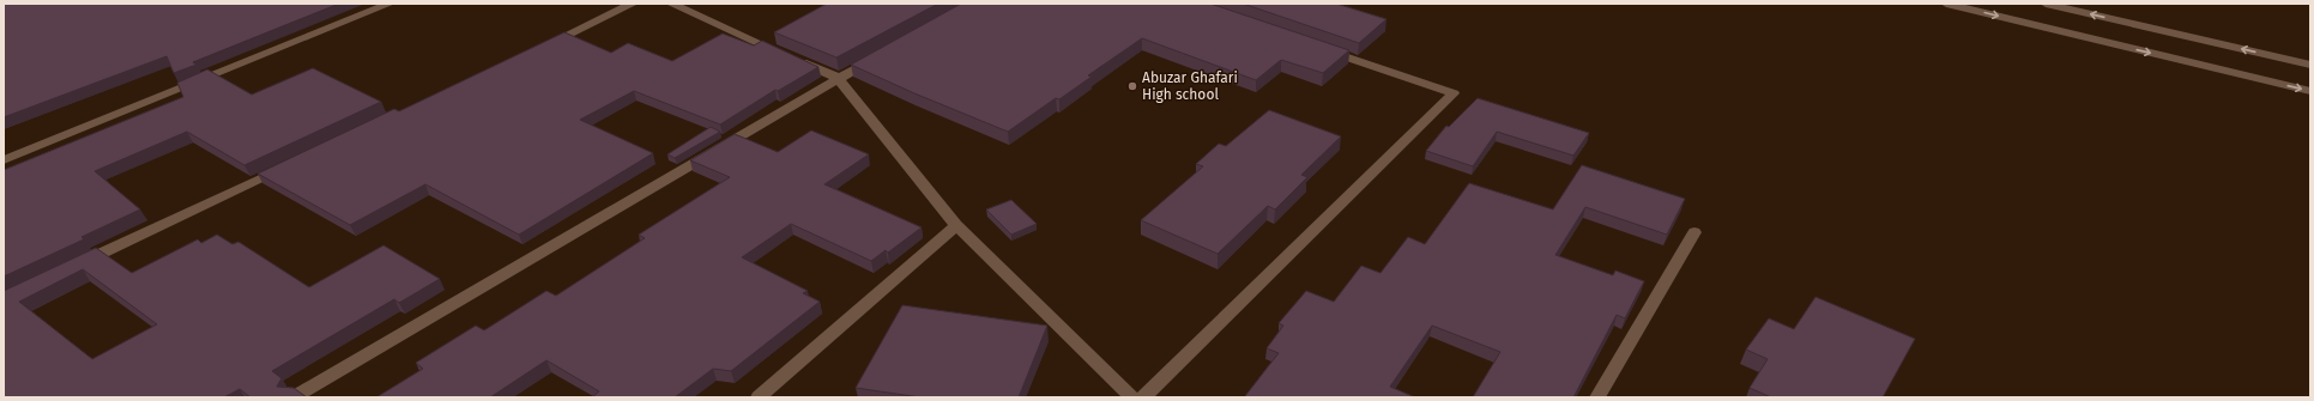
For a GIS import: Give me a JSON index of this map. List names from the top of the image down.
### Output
{
  "places": ["Abuzar Ghafari High school"]
}
